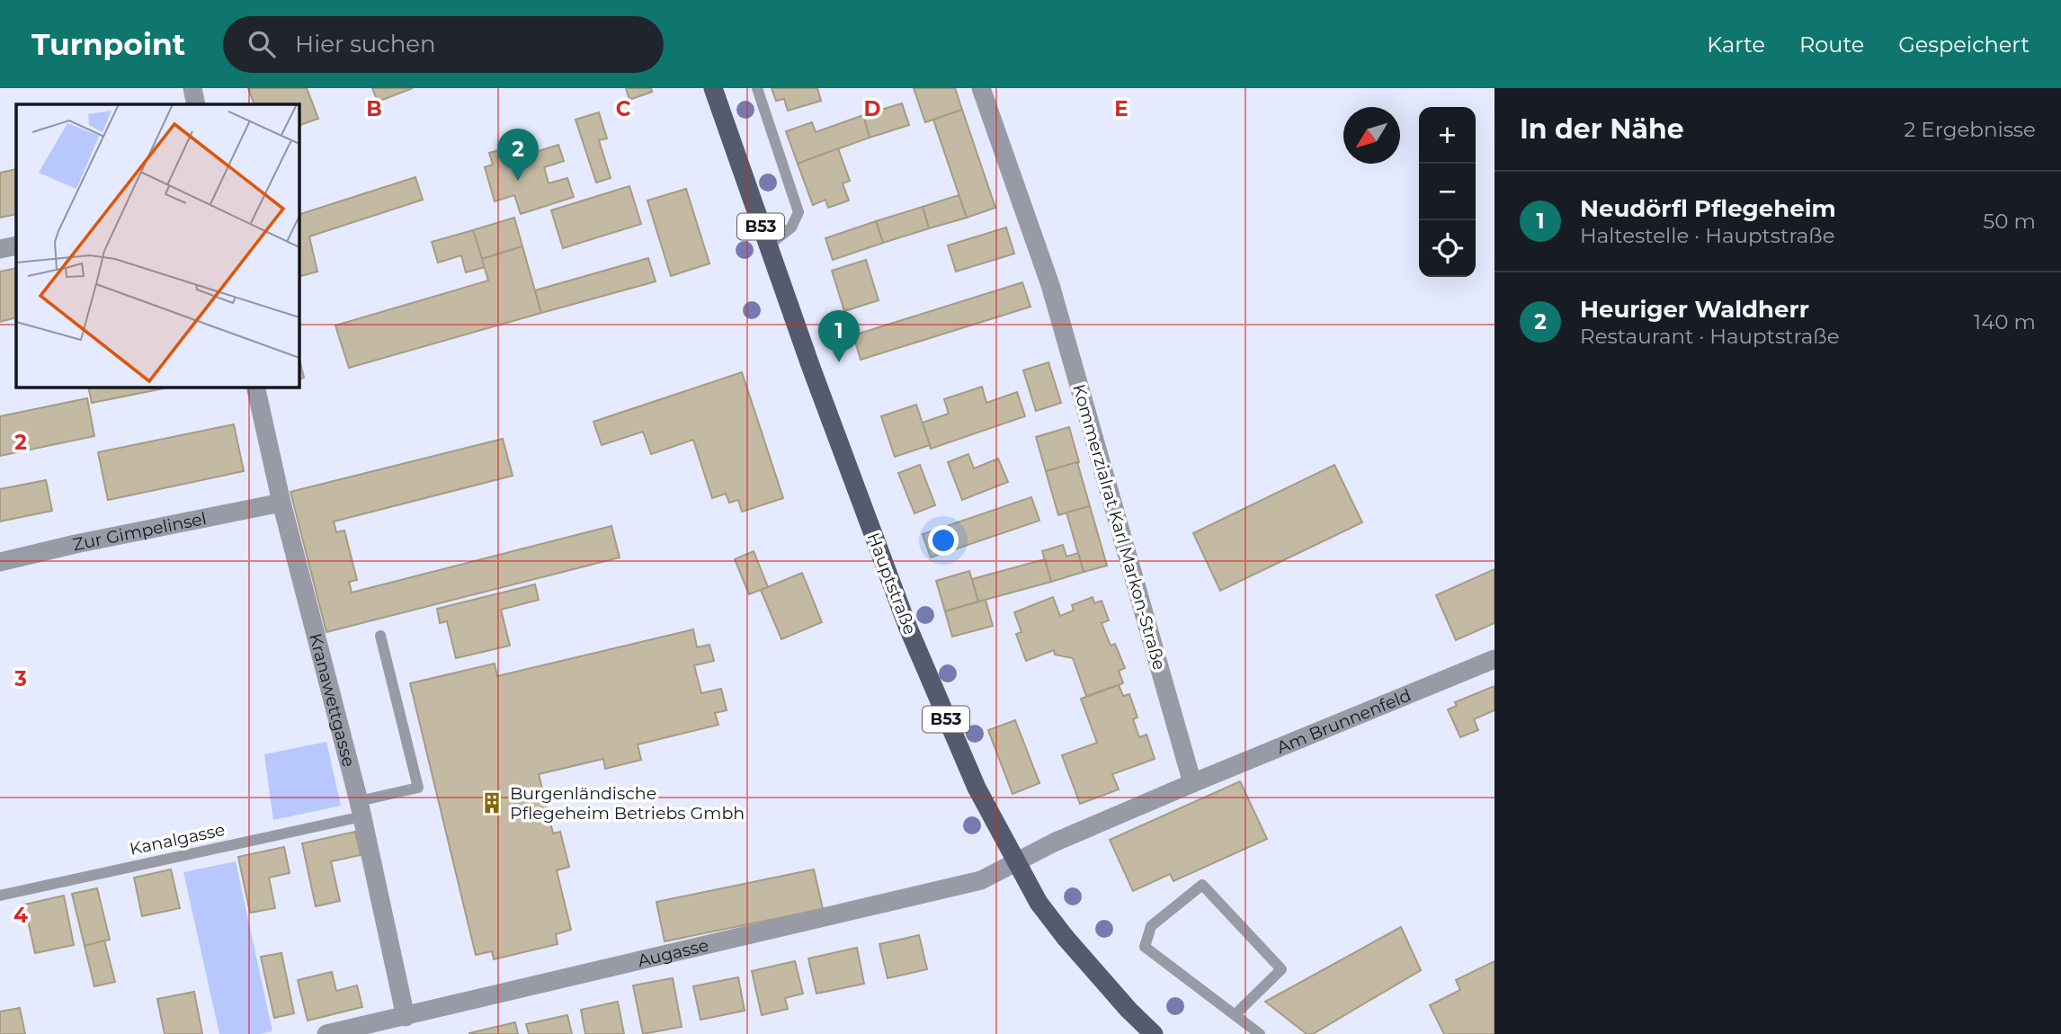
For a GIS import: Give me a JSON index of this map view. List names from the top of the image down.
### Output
{
  "streets": {
    "main road": ["B53", "Hauptstraße"],
    "street": [
      "Kommerzialrat Karl Markon-Straße",
      "Zur Gimpelinsel",
      "Kranawettgasse",
      "Am Brunnenfeld",
      "Augasse"
    ],
    "lane": ["Kanalgasse"]
  },
  "crossings": [
    ["Kommerzialrat Karl Markon-Straße", "Am Brunnenfeld"],
    ["Zur Gimpelinsel", "Kranawettgasse"],
    ["Hauptstraße", "Augasse"],
    ["Kranawettgasse", "Kanalgasse"],
    ["Kranawettgasse", "Augasse"]
  ],
  "places": {
    "building": ["Burgenländische Pflegeheim Betriebs Gmbh"]
  },
  "north": "bottom left",
  "page": {
    "header": "Turnpoint",
    "search": "Hier suchen",
    "nav": ["Karte", "Route", "Gespeichert"],
    "heading": ["In der Nähe", "2 Ergebnisse"],
    "map_buttons": ["+", "−"],
    "pins": ["2", "1"],
    "list": [
      {
        "mark": "1",
        "name": "Neudörfl Pflegeheim",
        "note": "Haltestelle · Hauptstraße",
        "value": "50 m"
      },
      {
        "mark": "2",
        "name": "Heuriger Waldherr",
        "note": "Restaurant · Hauptstraße",
        "value": "140 m"
      }
    ]
  },
  "grid": {
    "columns": [
      "B",
      "C",
      "D",
      "E"
    ],
    "rows": ["2", "3", "4"]
  }
}
